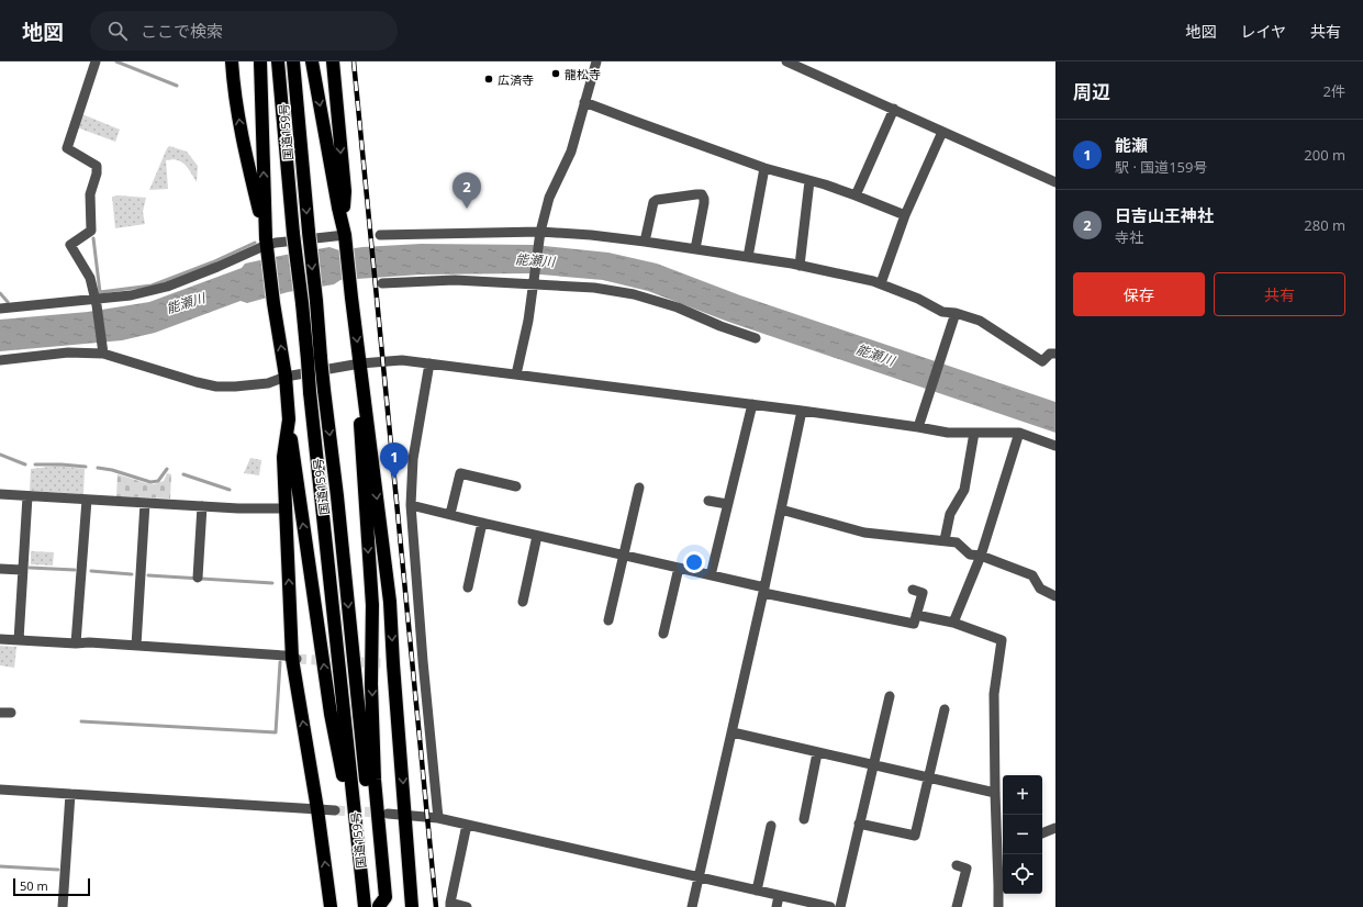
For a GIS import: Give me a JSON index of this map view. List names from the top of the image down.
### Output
{
  "streets": {
    "highway": ["国道159号"]
  },
  "water": ["能瀬川"],
  "places": ["龍松寺", "広済寺"],
  "scale_bar": "50 m",
  "page": {
    "header": "地図",
    "search": "ここで検索",
    "nav": ["地図", "レイヤ", "共有"],
    "heading": ["周辺", "2件"],
    "list": [
      {
        "mark": "1",
        "name": "能瀬",
        "note": "駅 · 国道159号",
        "value": "200 m"
      },
      {
        "mark": "2",
        "name": "日吉山王神社",
        "note": "寺社",
        "value": "280 m"
      }
    ],
    "pins": ["2", "1"],
    "buttons": ["保存", "共有"],
    "map_buttons": ["+", "−"],
    "scale": "50 m"
  }
}
